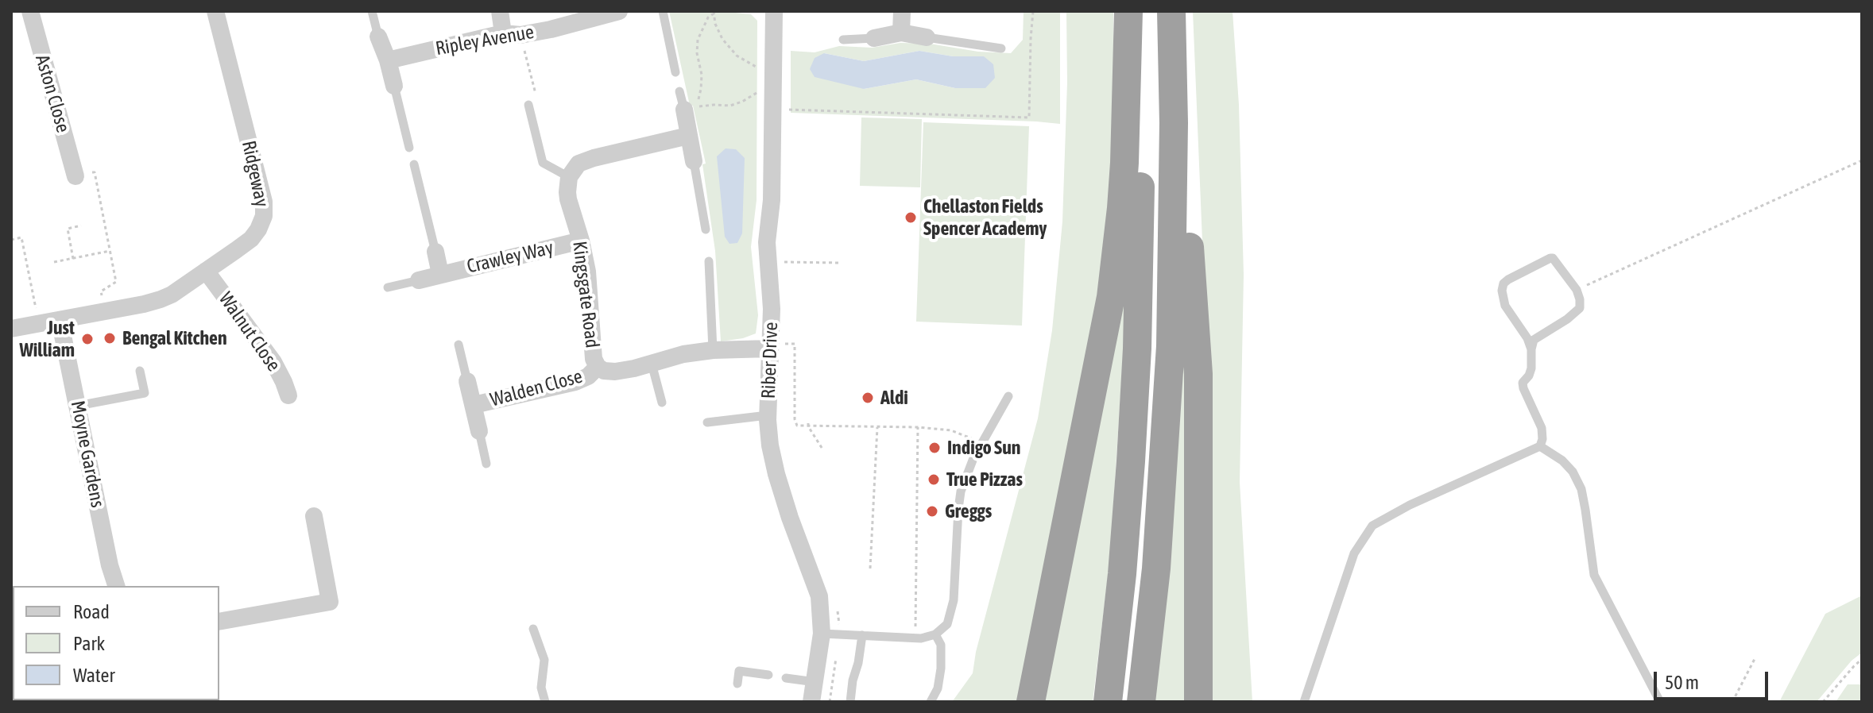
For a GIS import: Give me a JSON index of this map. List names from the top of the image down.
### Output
{
  "streets": {
    "street": [
      "Ripley Avenue",
      "Aston Close",
      "Ridgeway",
      "Crawley Way",
      "Kingsgate Road",
      "Walnut Close",
      "Riber Drive",
      "Walden Close",
      "Moyne Gardens"
    ]
  },
  "crossings": [
    ["Ridgeway", "Walnut Close"],
    ["Ridgeway", "Moyne Gardens"],
    ["Crawley Way", "Kingsgate Road"],
    ["Kingsgate Road", "Riber Drive"],
    ["Kingsgate Road", "Walden Close"]
  ],
  "places": [
    "Chellaston Fields Spencer Academy",
    "Bengal Kitchen",
    "Just William",
    "Aldi",
    "Indigo Sun",
    "True Pizzas",
    "Greggs"
  ],
  "legend": ["Road", "Park", "Water"],
  "scale_bar": "50 m"
}
